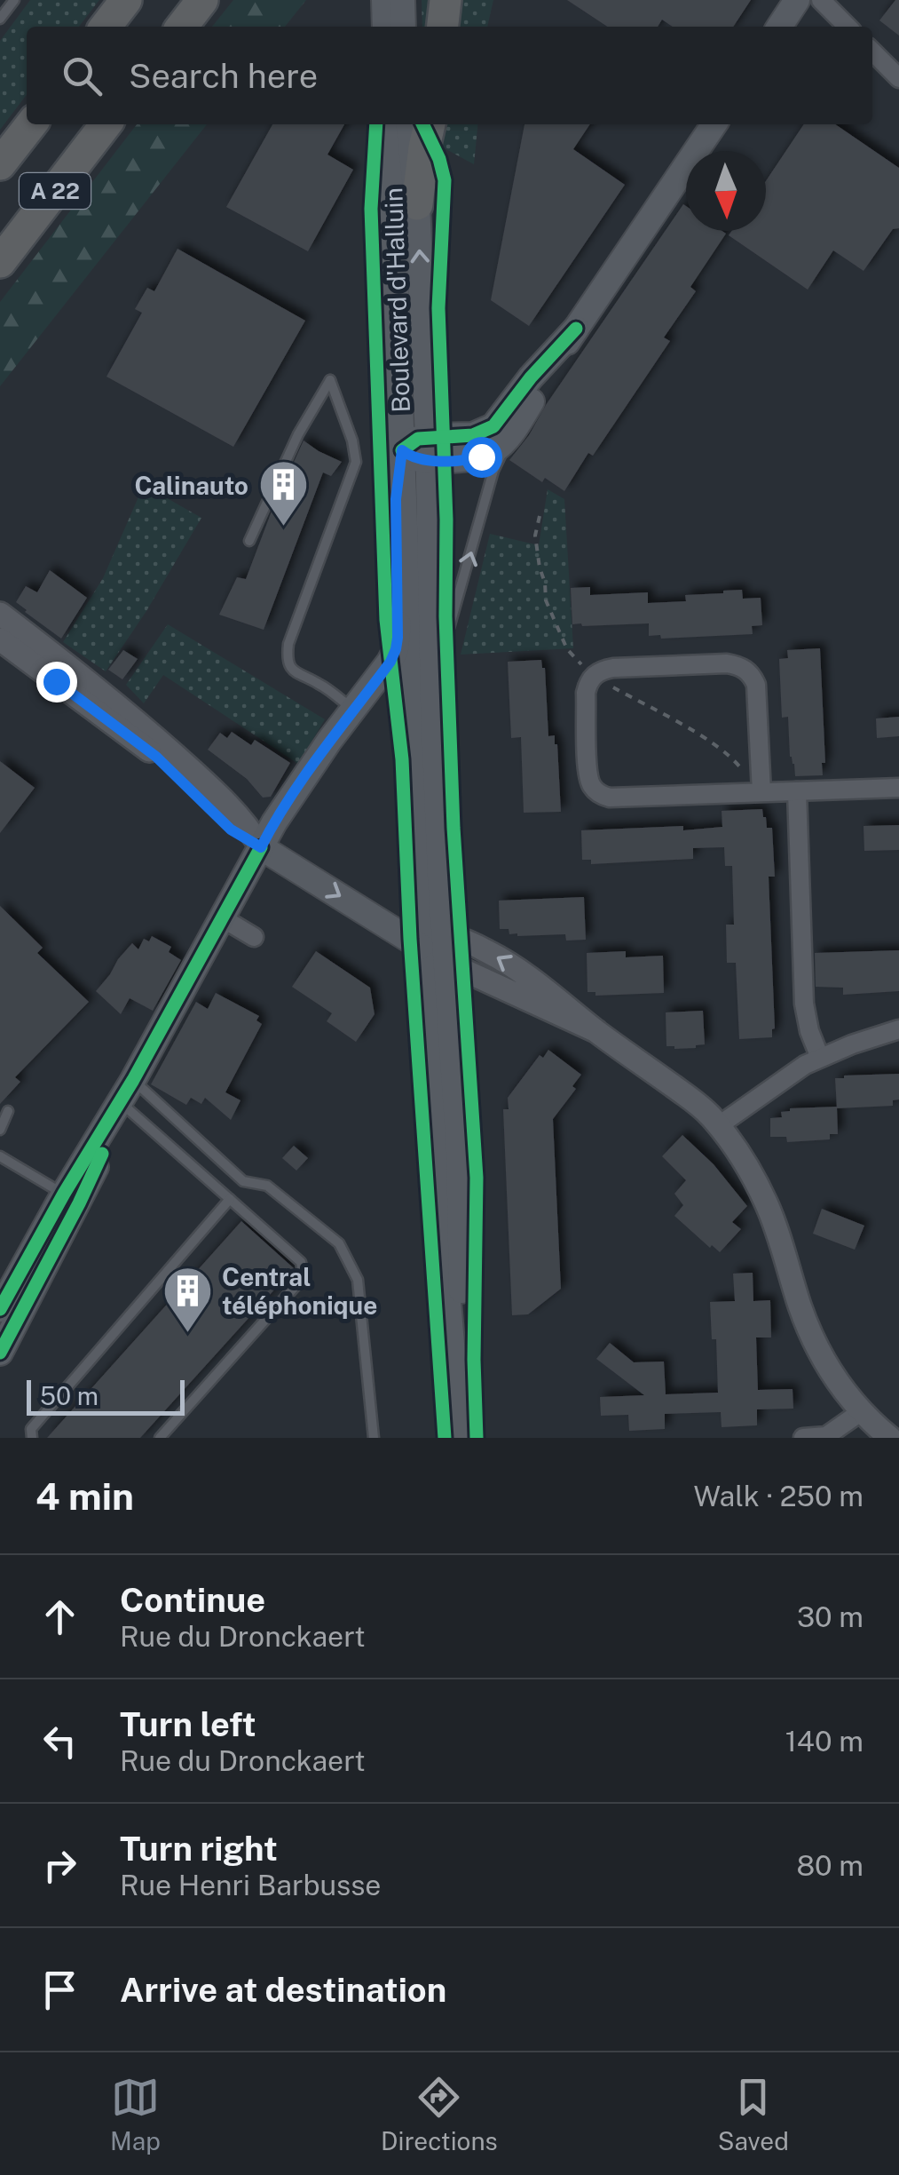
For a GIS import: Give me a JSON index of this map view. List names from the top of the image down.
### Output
{
  "streets": {
    "highway": ["A 22"],
    "main road": ["Boulevard d'Halluin"]
  },
  "places": {
    "building": ["Calinauto", "Central téléphonique"]
  },
  "scale_bar": "50 m",
  "north": "bottom",
  "page": {
    "search": "Search here",
    "scale": "50 m",
    "heading": ["4 min", "Walk · 250 m"],
    "list": [
      ["Continue", "Rue du Dronckaert", "30 m"],
      ["Turn left", "Rue du Dronckaert", "140 m"],
      ["Turn right", "Rue Henri Barbusse", "80 m"],
      "Arrive at destination"
    ],
    "nav": ["Map", "Directions", "Saved"]
  }
}
